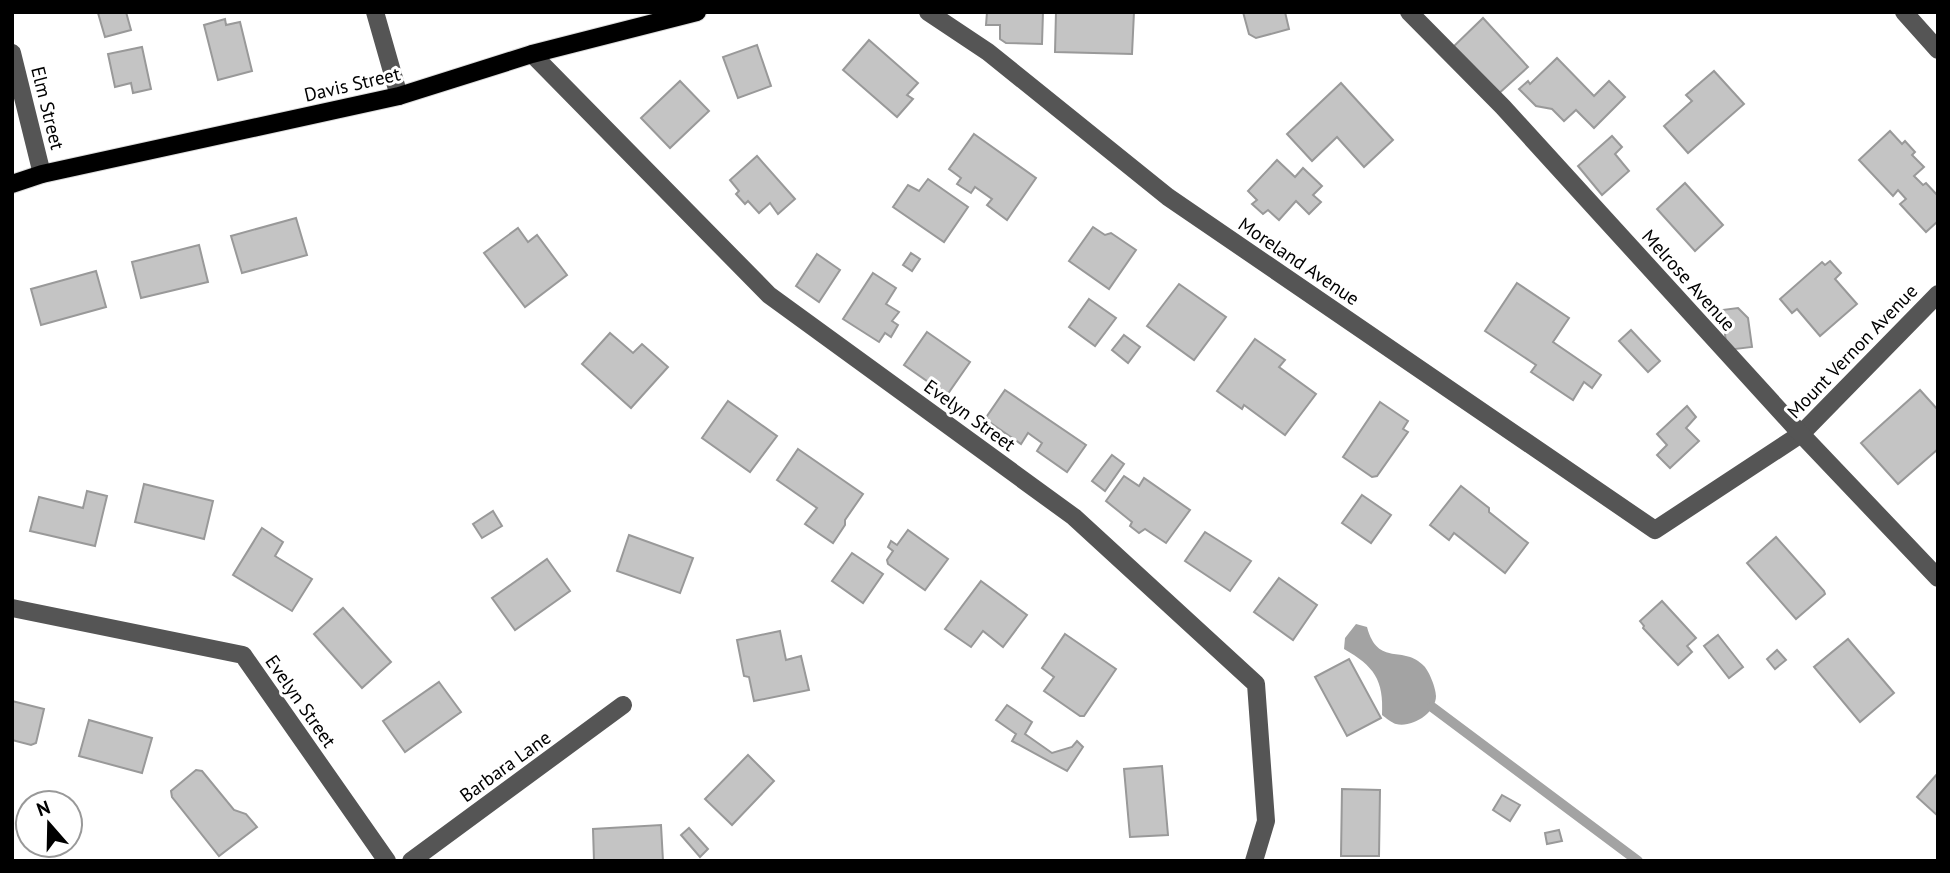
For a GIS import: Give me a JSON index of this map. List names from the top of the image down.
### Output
{
  "streets": {
    "main road": ["Davis Street"],
    "street": [
      "Elm Street",
      "Moreland Avenue",
      "Melrose Avenue",
      "Mount Vernon Avenue",
      "Evelyn Street",
      "Barbara Lane"
    ]
  },
  "crossings": [
    ["Davis Street", "Elm Street"],
    ["Davis Street", "Evelyn Street"],
    ["Moreland Avenue", "Mount Vernon Avenue"],
    ["Melrose Avenue", "Mount Vernon Avenue"]
  ],
  "north": "top"
}
